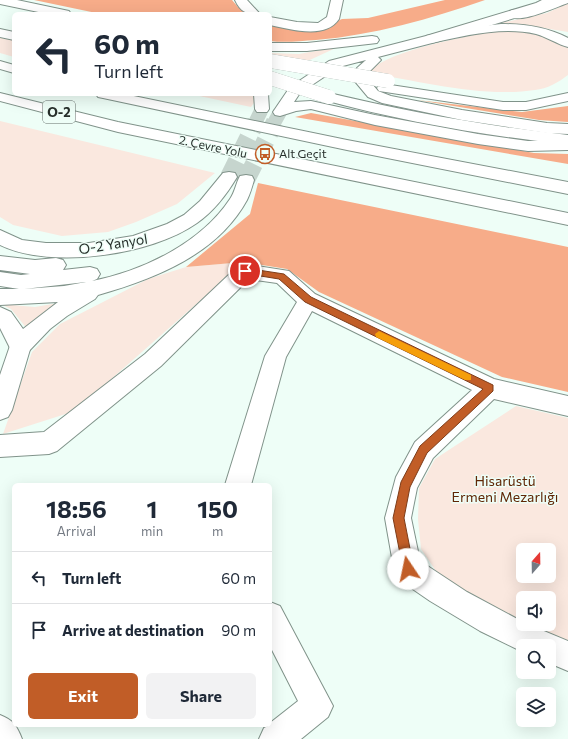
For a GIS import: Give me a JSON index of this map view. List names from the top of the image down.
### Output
{
  "streets": {
    "main road": ["O-2", "2. Çevre Yolu", "O-2 Yanyol"]
  },
  "parks": ["Hisarüstü Ermeni Mezarlığı"],
  "places": {
    "bus stop": ["Alt Geçit"]
  },
  "north": "top",
  "page": {
    "turn": ["60 m", "Turn left"],
    "eta": [
      "18:56",
      "Arrival",
      "1",
      "min",
      "150",
      "m"
    ],
    "list": [
      {
        "name": "Turn left",
        "value": "60 m"
      },
      {
        "name": "Arrive at destination",
        "value": "90 m"
      }
    ],
    "buttons": ["Exit", "Share"]
  }
}
